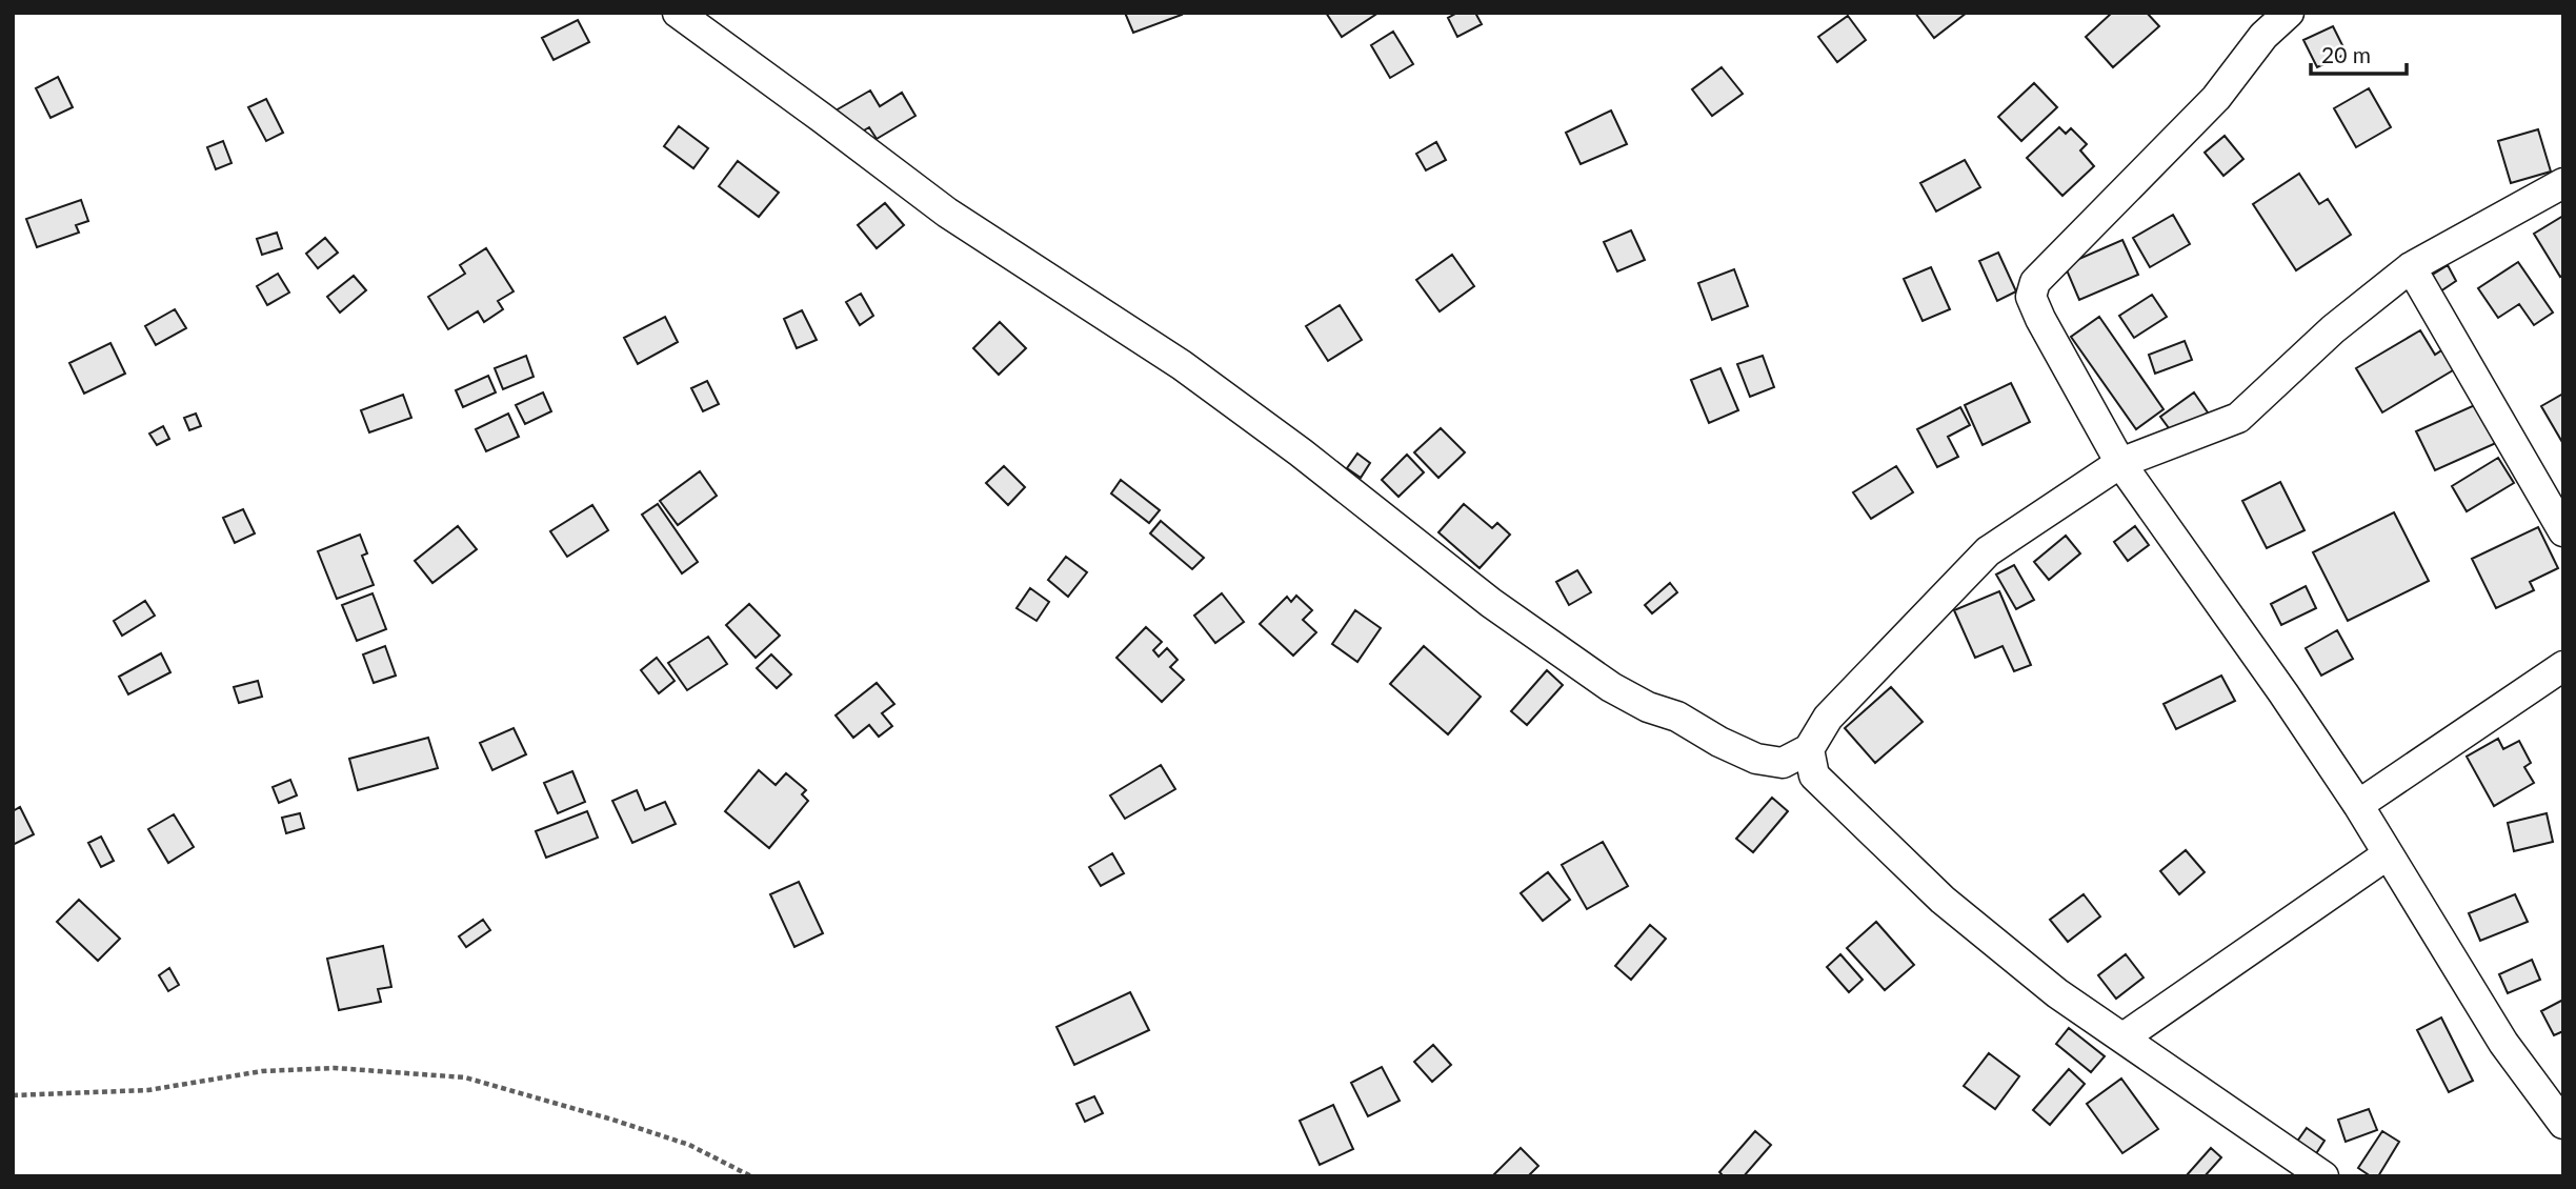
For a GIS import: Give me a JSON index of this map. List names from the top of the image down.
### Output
{
  "scale_bar": "20 m"
}
